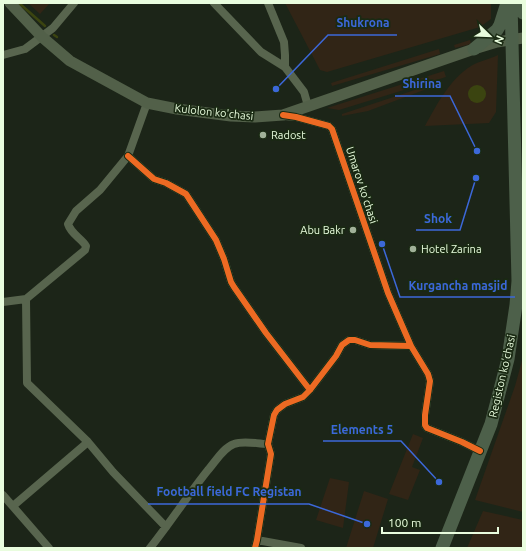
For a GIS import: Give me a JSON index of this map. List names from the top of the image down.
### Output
{
  "streets": {
    "main road": ["Kulolon ko'chasi", "Registon ko'chasi"],
    "street": ["Umarov ko'chasi"]
  },
  "crossings": [
    ["Kulolon ko'chasi", "Umarov ko'chasi"],
    ["Kulolon ko'chasi", "Registon ko'chasi"],
    ["Umarov ko'chasi", "Registon ko'chasi"]
  ],
  "places": [
    "Shukrona",
    "Radost",
    "Shirina",
    "Shok",
    "Abu Bakr",
    "Kurgancha masjid",
    "Hotel Zarina",
    "Elements 5",
    "Football field FC Registan"
  ],
  "scale_bar": "100 m",
  "north": "bottom right"
}
